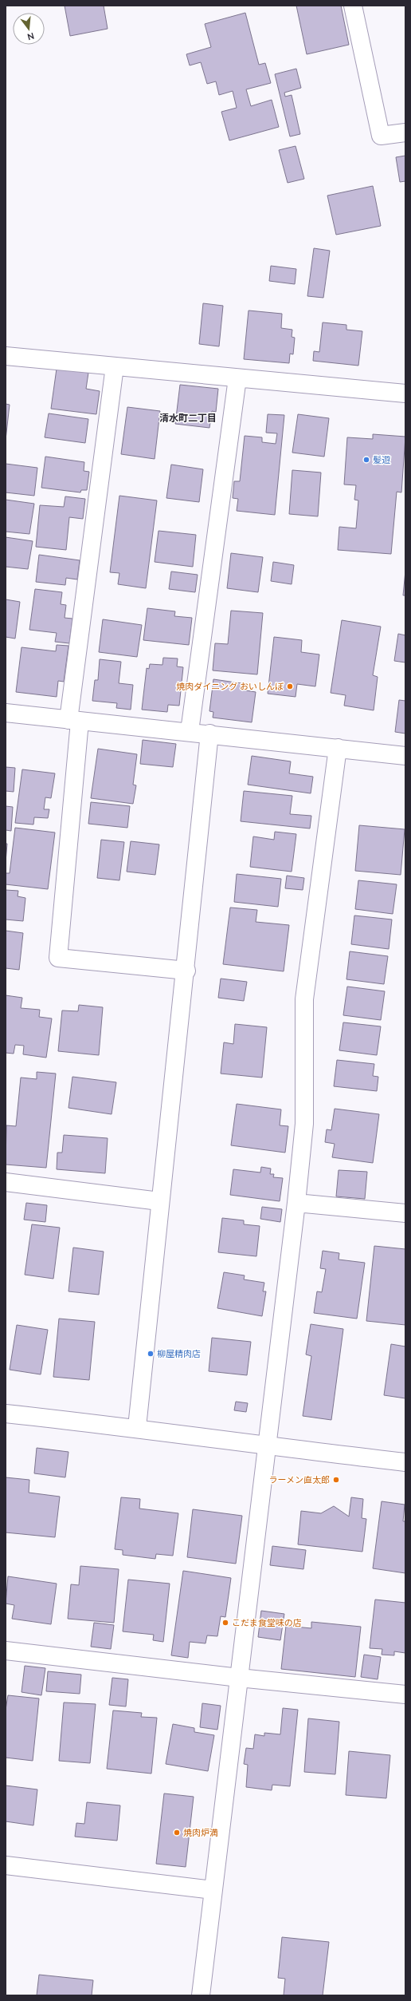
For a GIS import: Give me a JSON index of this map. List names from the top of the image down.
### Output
{
  "districts": ["清水町二丁目"],
  "places": [
    "髪遊",
    "焼肉ダイニング おいしんぼ",
    "柳屋精肉店",
    "ラーメン直太郎",
    "こだま食堂味の店",
    "焼肉炉満"
  ],
  "north": "bottom"
}
